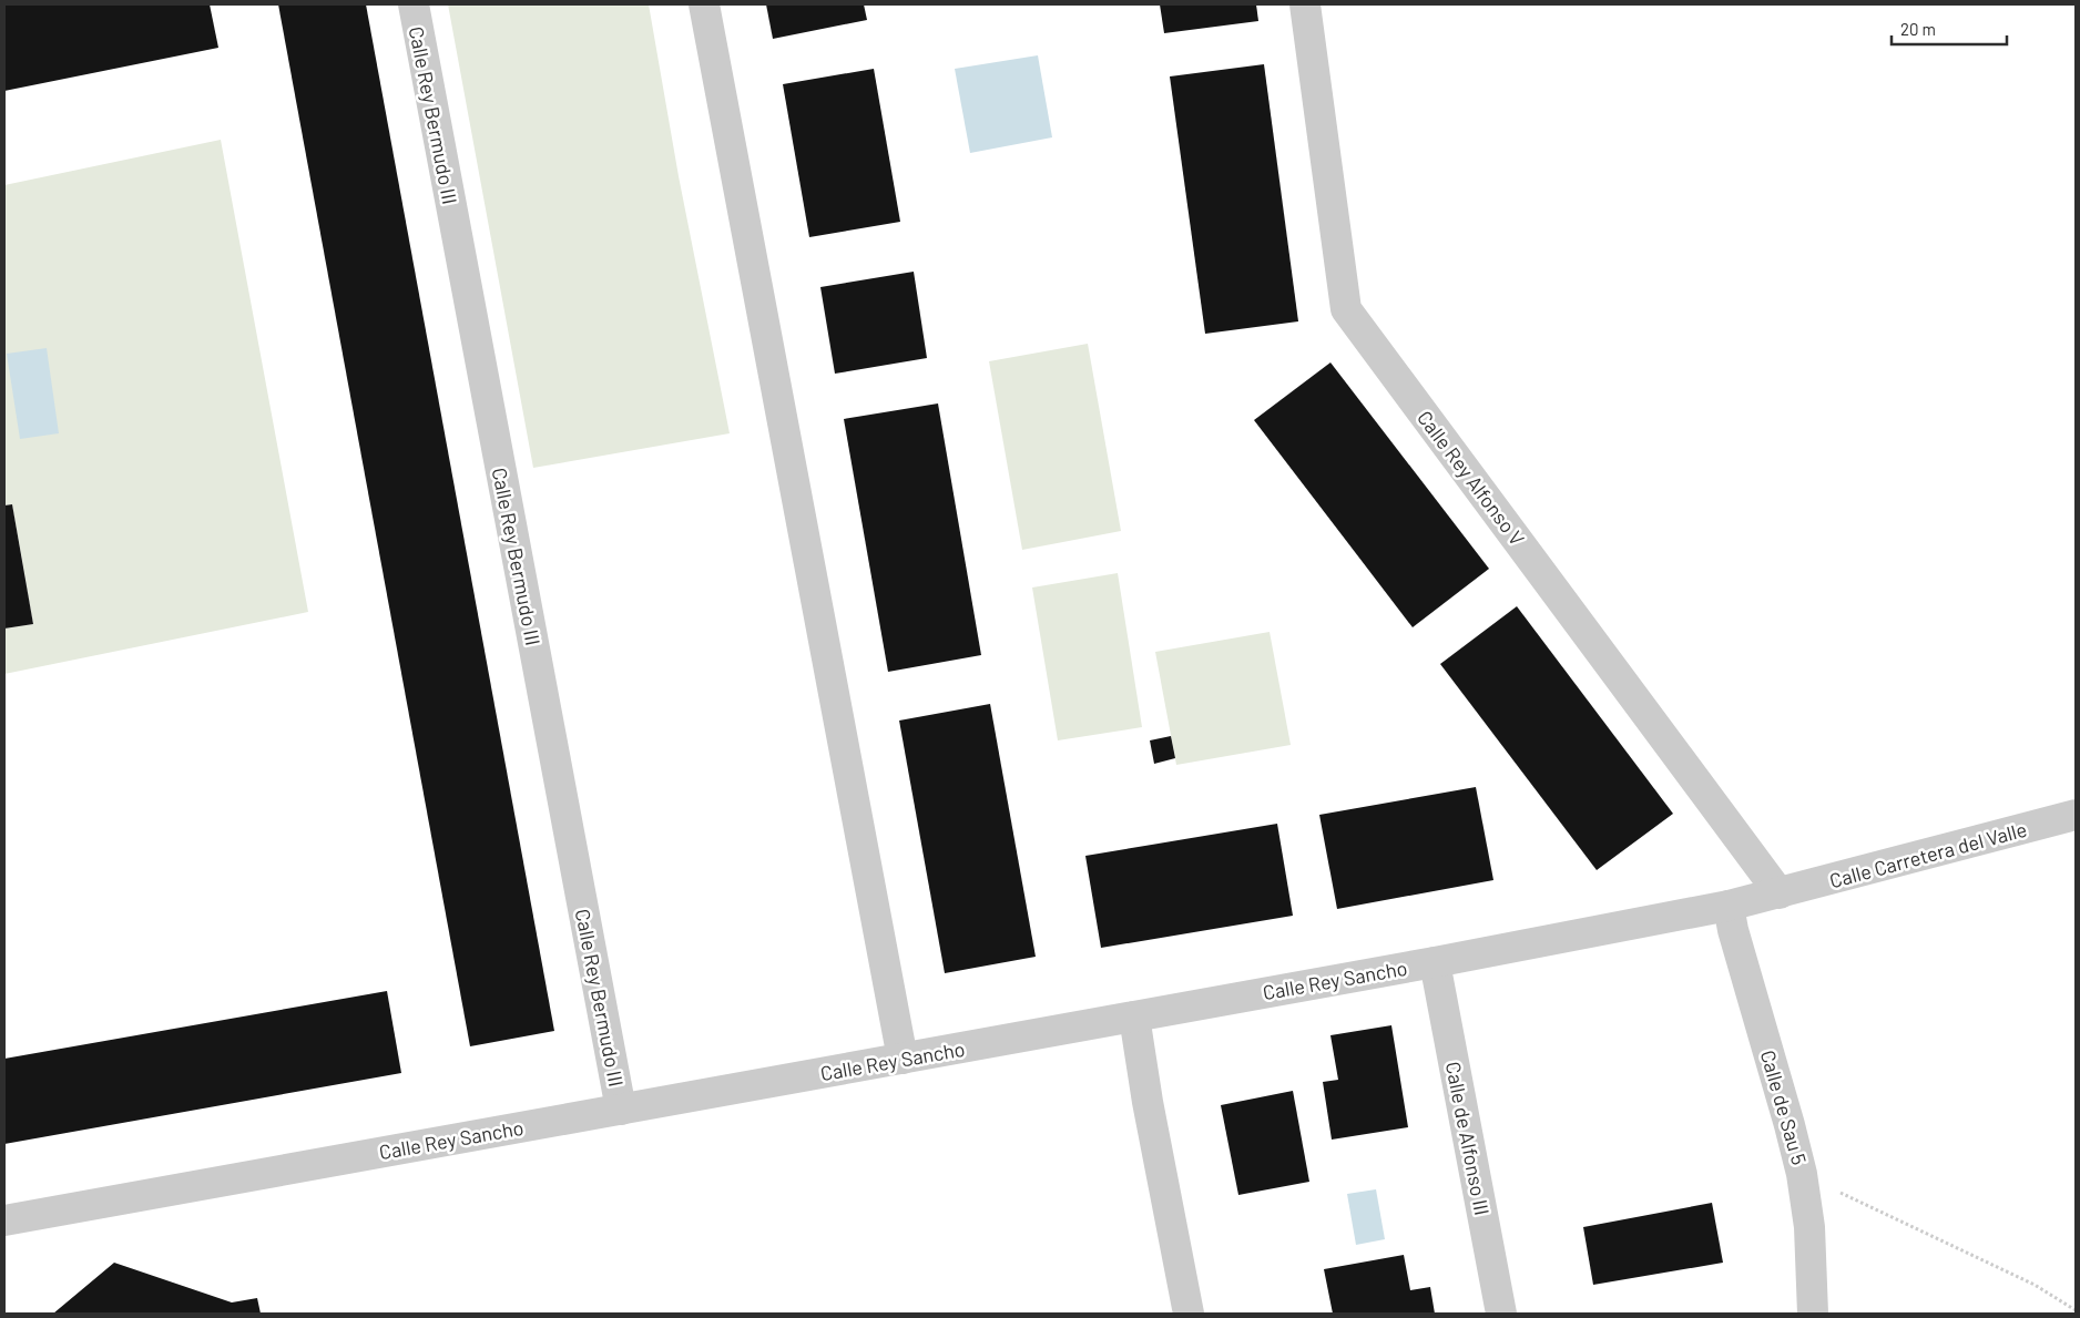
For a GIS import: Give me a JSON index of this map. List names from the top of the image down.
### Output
{
  "streets": {
    "street": [
      "Calle Rey Bermudo III",
      "Calle Rey Alfonso V",
      "Calle Carretera del Valle",
      "Calle Rey Sancho",
      "Calle de Sau 5",
      "Calle de Alfonso III"
    ]
  },
  "crossings": [
    ["Calle Rey Bermudo III", "Calle Rey Sancho"],
    ["Calle Rey Alfonso V", "Calle Carretera del Valle"],
    ["Calle Rey Alfonso V", "Calle Rey Sancho"],
    ["Calle Carretera del Valle", "Calle Rey Sancho"],
    ["Calle Rey Sancho", "Calle de Sau 5"],
    ["Calle Rey Sancho", "Calle de Alfonso III"]
  ],
  "scale_bar": "20 m"
}
